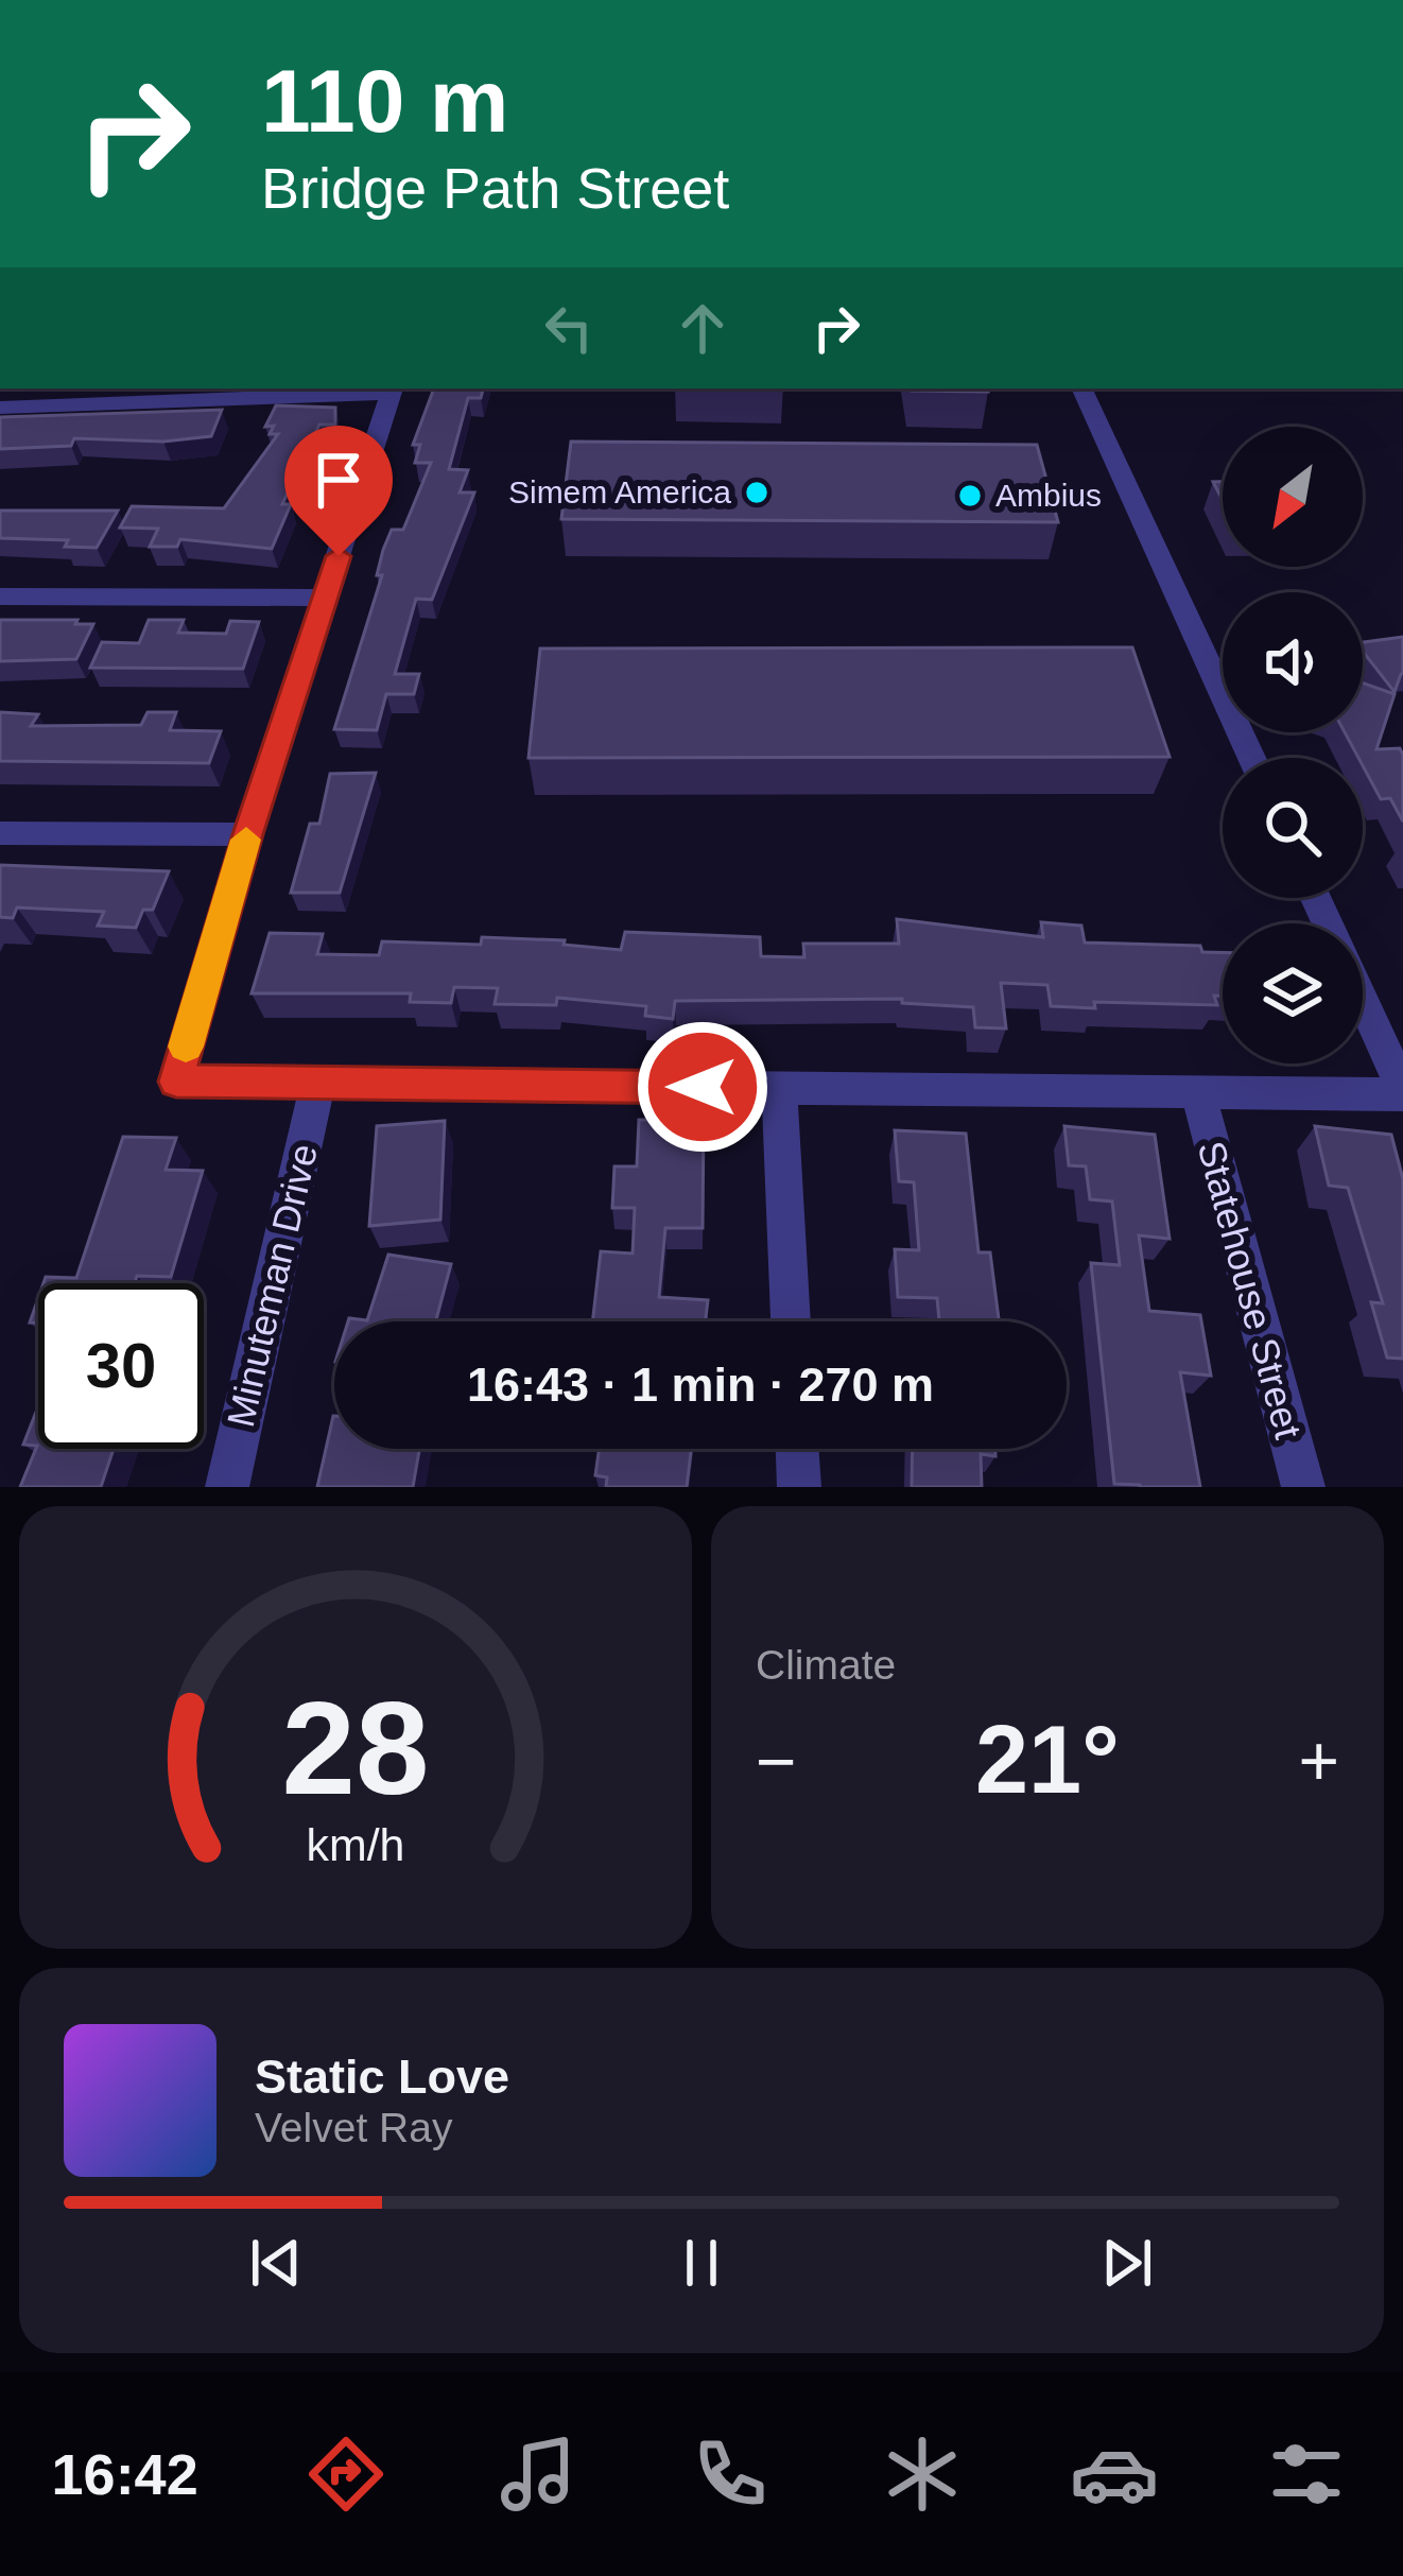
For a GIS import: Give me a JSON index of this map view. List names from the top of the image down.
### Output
{
  "streets": {
    "street": ["Minuteman Drive", "Statehouse Street"]
  },
  "places": ["Simem America", "Ambius"],
  "north": "bottom left",
  "page": {
    "turn": ["110 m", "Bridge Path Street"],
    "limit": "30",
    "trip": "16:43 · 1 min · 270 m",
    "tile": "Climate",
    "heat": ["−", "21°", "+"],
    "song": ["Static Love", "Velvet Ray"],
    "tabs": "16:42",
    "gauge": ["28", "km/h"]
  }
}
